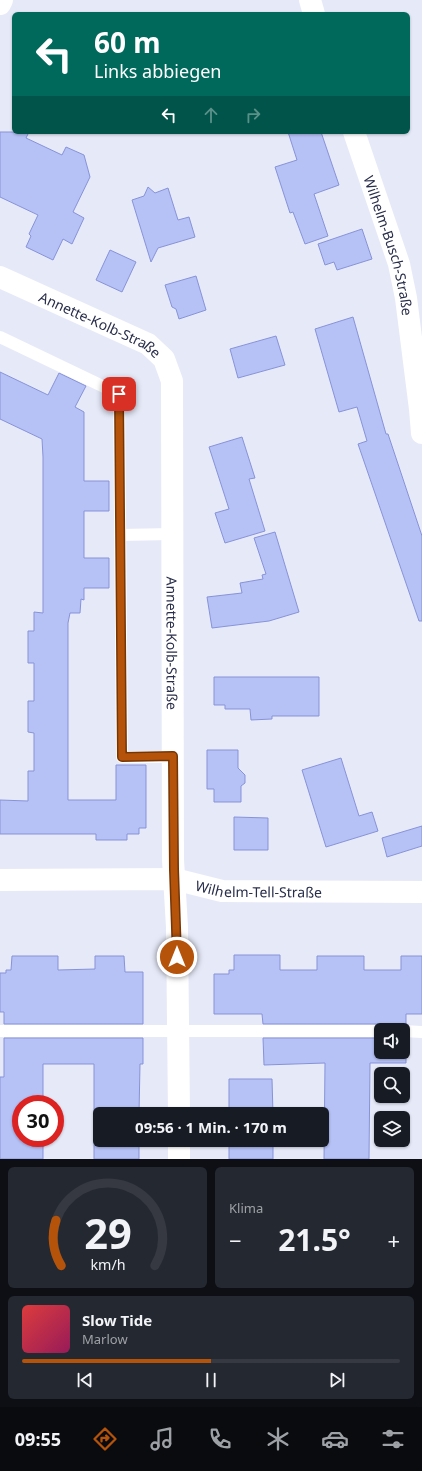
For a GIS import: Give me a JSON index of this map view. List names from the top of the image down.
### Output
{
  "streets": {
    "street": ["Wilhelm-Busch-Straße", "Annette-Kolb-Straße", "Wilhelm-Tell-Straße"]
  },
  "crossings": [
    ["Annette-Kolb-Straße", "Wilhelm-Tell-Straße"]
  ],
  "page": {
    "turn": ["60 m", "Links abbiegen"],
    "limit": "30",
    "trip": "09:56 · 1 Min. · 170 m",
    "tile": "Klima",
    "heat": ["−", "21.5°", "+"],
    "song": ["Slow Tide", "Marlow"],
    "tabs": "09:55",
    "gauge": ["29", "km/h"]
  }
}
